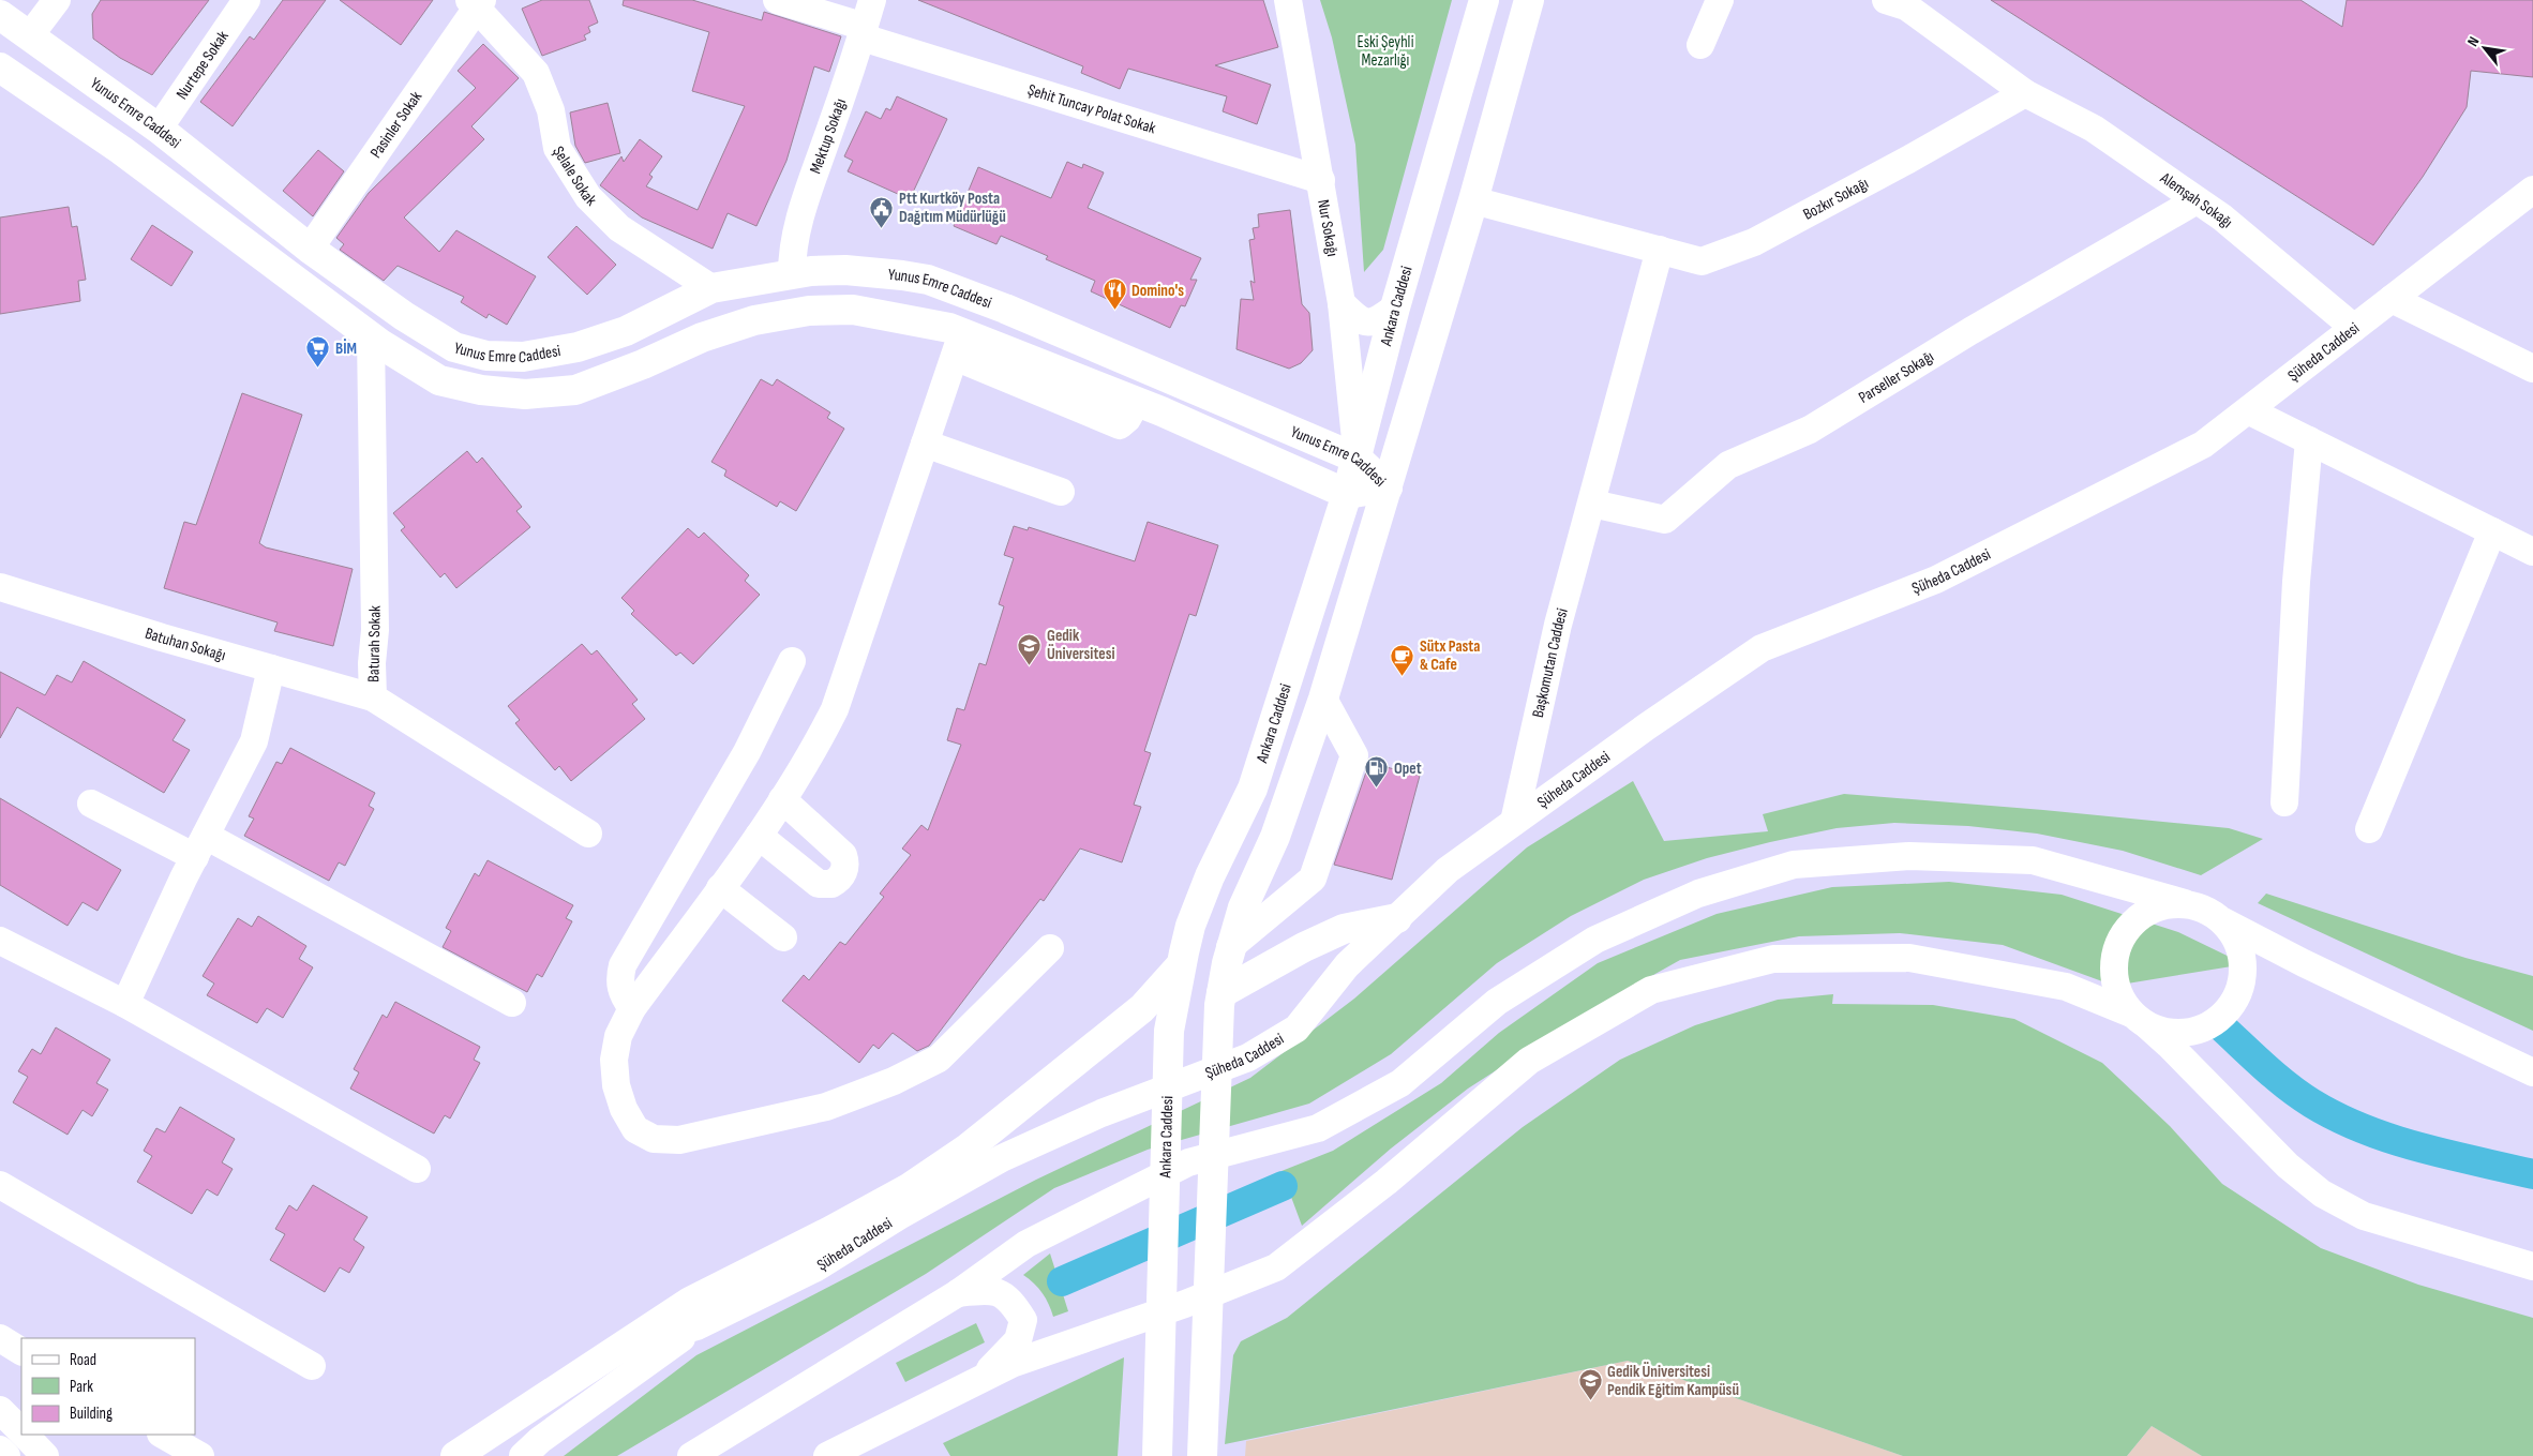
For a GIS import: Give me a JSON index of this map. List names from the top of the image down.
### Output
{
  "streets": {
    "main road": ["Yunus Emre Caddesi", "Ankara Caddesi"],
    "street": [
      "Nurtepe Sokak",
      "Şehit Tuncay Polat Sokak",
      "Pasinler Sokak",
      "Mektup Sokağı",
      "Şelale Sokak",
      "Bozkır Sokağı",
      "Alemşah Sokağı",
      "Nur Sokağı",
      "Şüheda Caddesi",
      "Parseller Sokağı",
      "Batuhan Sokağı",
      "Baturah Sokak",
      "Başkomutan Caddesi"
    ]
  },
  "crossings": [
    ["Nurtepe Sokak", "Yunus Emre Caddesi"],
    ["Şehit Tuncay Polat Sokak", "Mektup Sokağı"],
    ["Şehit Tuncay Polat Sokak", "Nur Sokağı"],
    ["Yunus Emre Caddesi", "Pasinler Sokak"],
    ["Yunus Emre Caddesi", "Mektup Sokağı"],
    ["Yunus Emre Caddesi", "Şelale Sokak"],
    ["Yunus Emre Caddesi", "Nur Sokağı"],
    ["Yunus Emre Caddesi", "Ankara Caddesi"],
    ["Yunus Emre Caddesi", "Baturah Sokak"],
    ["Pasinler Sokak", "Şelale Sokak"],
    ["Bozkır Sokağı", "Alemşah Sokağı"],
    ["Bozkır Sokağı", "Başkomutan Caddesi"],
    ["Alemşah Sokağı", "Şüheda Caddesi"],
    ["Alemşah Sokağı", "Parseller Sokağı"],
    ["Nur Sokağı", "Ankara Caddesi"],
    ["Şüheda Caddesi", "Başkomutan Caddesi"],
    ["Parseller Sokağı", "Başkomutan Caddesi"],
    ["Batuhan Sokağı", "Baturah Sokak"]
  ],
  "parks": ["Eski Şeyhli Mezarlığı"],
  "places": {
    "public building": ["Ptt Kurtköy Posta Dağıtım Müdürlüğü"],
    "restaurant": ["Domino's"],
    "supermarket": ["BİM"],
    "school or university": ["Gedik Üniversitesi", "Gedik Üniversitesi Pendik Eğitim Kampüsü"],
    "cafe": ["Sütx Pasta & Cafe"],
    "fuel station": ["Opet"]
  },
  "legend": ["Road", "Park", "Building"],
  "north": "top left"
}
